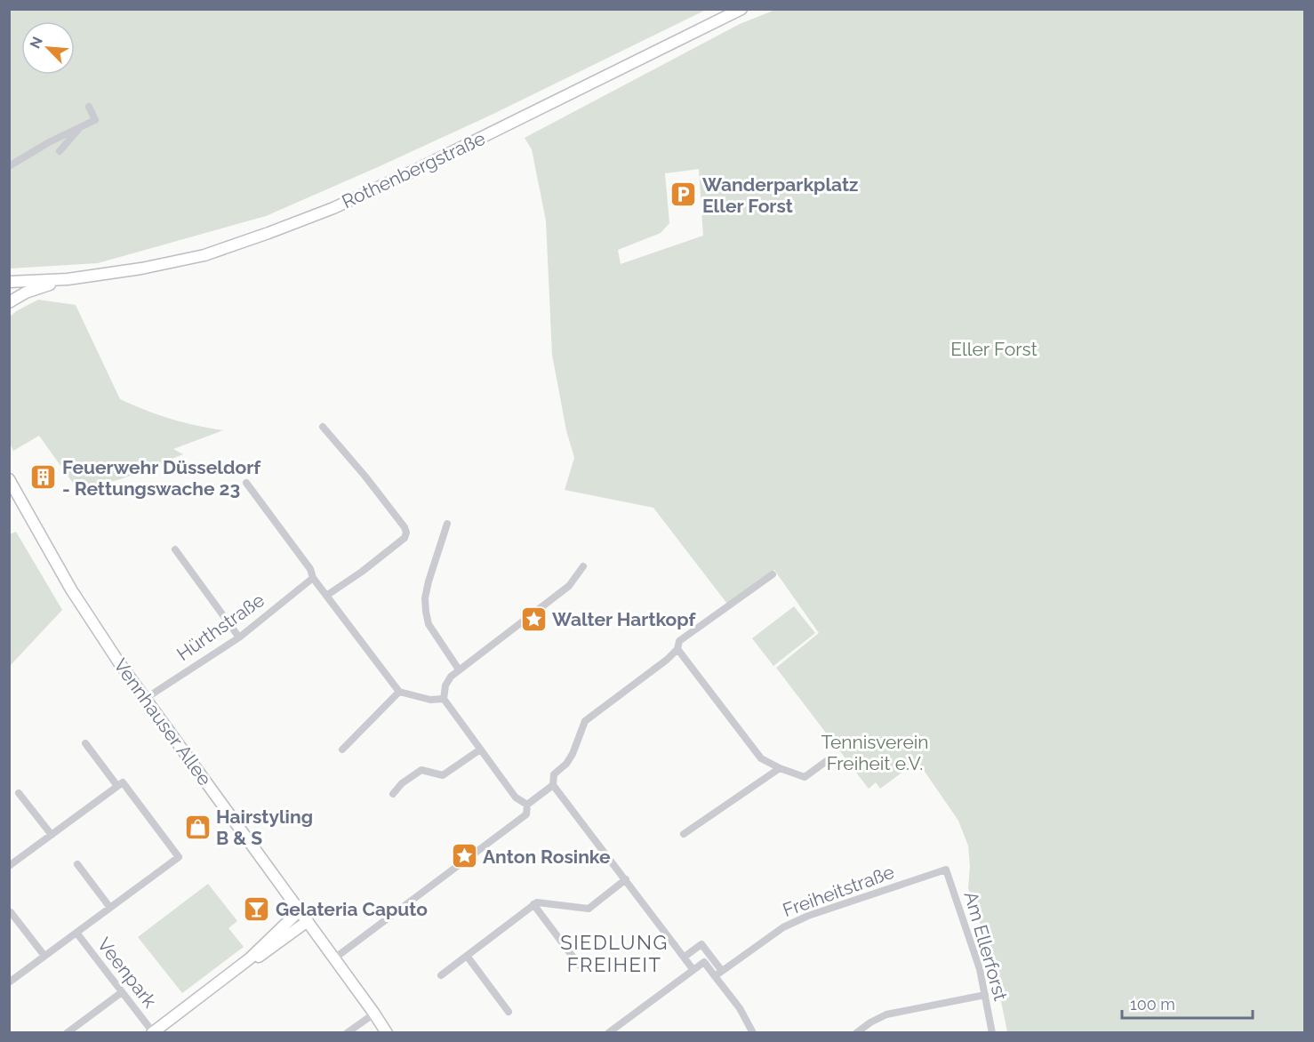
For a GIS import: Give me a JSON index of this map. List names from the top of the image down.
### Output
{
  "streets": {
    "main road": ["Rothenbergstraße", "Vennhauser Allee"],
    "street": [
      "Hürthstraße",
      "Freiheitstraße",
      "Am Ellerforst",
      "Veenpark"
    ]
  },
  "crossings": [
    ["Hürthstraße", "Vennhauser Allee"],
    ["Freiheitstraße", "Am Ellerforst"]
  ],
  "districts": ["SIEDLUNG FREIHEIT"],
  "parks": ["Eller Forst", "Tennisverein Freiheit e.V."],
  "places": {
    "parking": ["Wanderparkplatz Eller Forst"],
    "building": ["Feuerwehr Düsseldorf - Rettungswache 23"],
    "place": ["Walter Hartkopf", "Anton Rosinke"],
    "shop": ["Hairstyling B & S"],
    "bar": ["Gelateria Caputo"]
  },
  "scale_bar": "100 m",
  "north": "top left"
}
